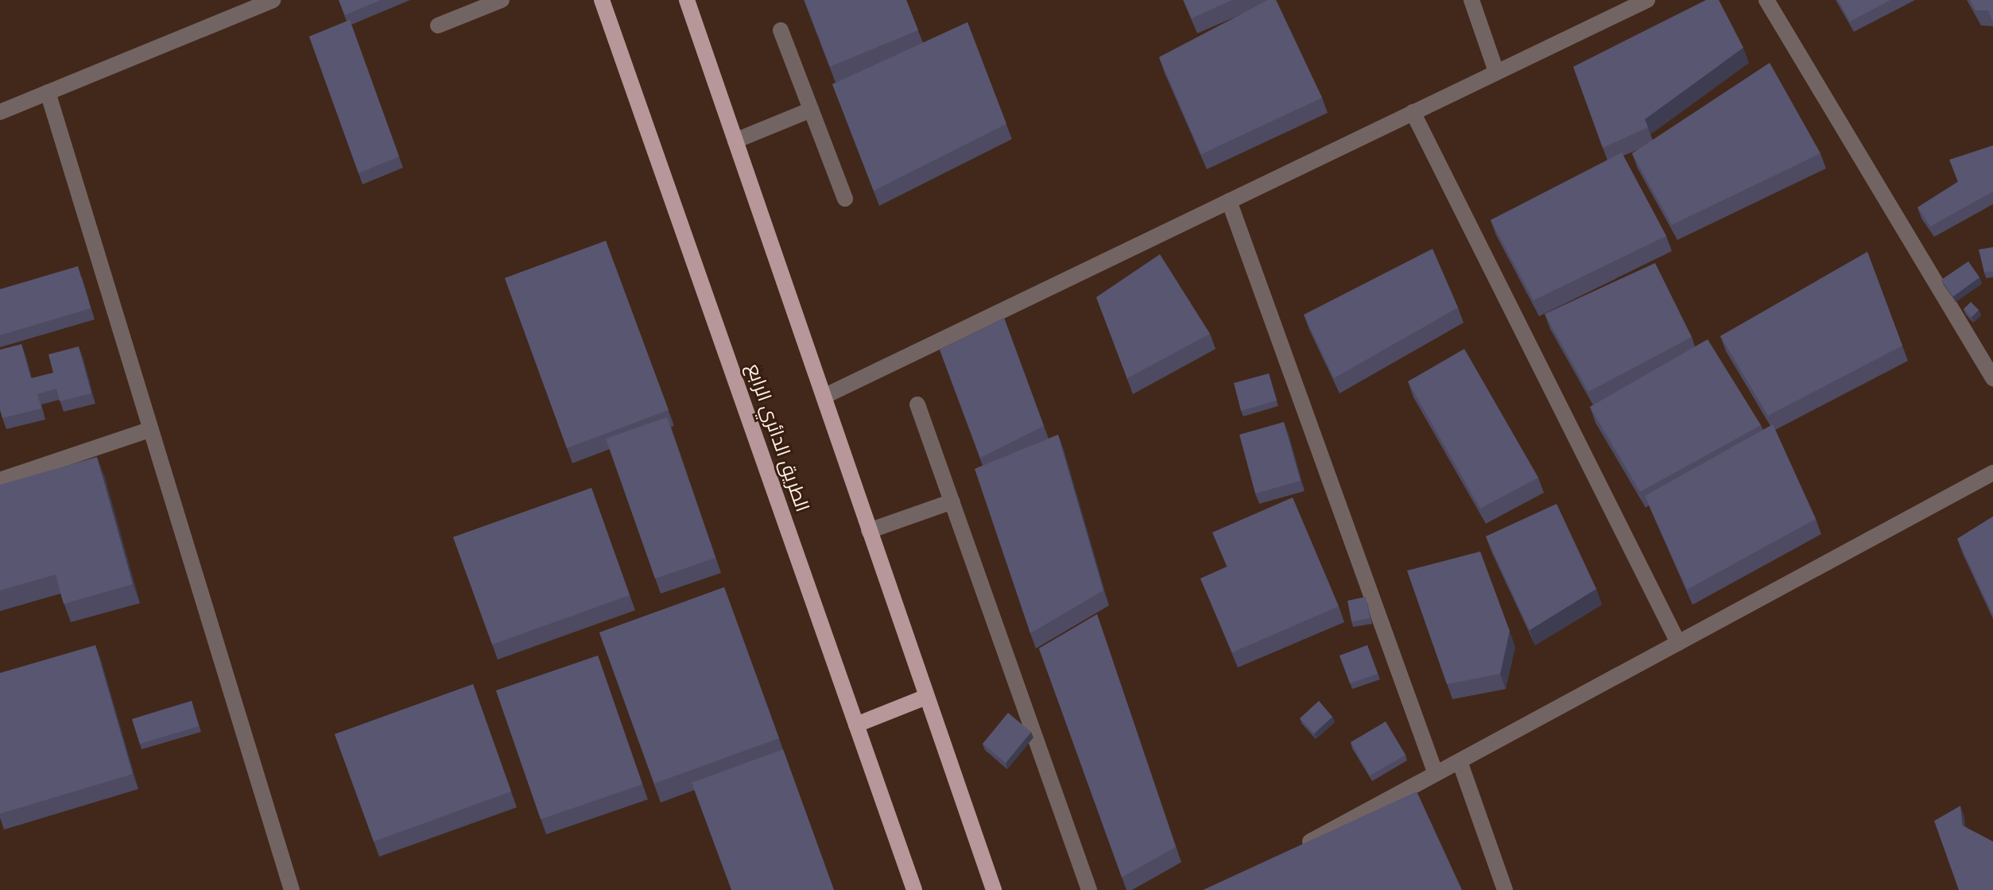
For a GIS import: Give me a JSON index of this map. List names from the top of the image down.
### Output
{
  "streets": {
    "main road": ["الطريق الدائري الرابع"]
  }
}
